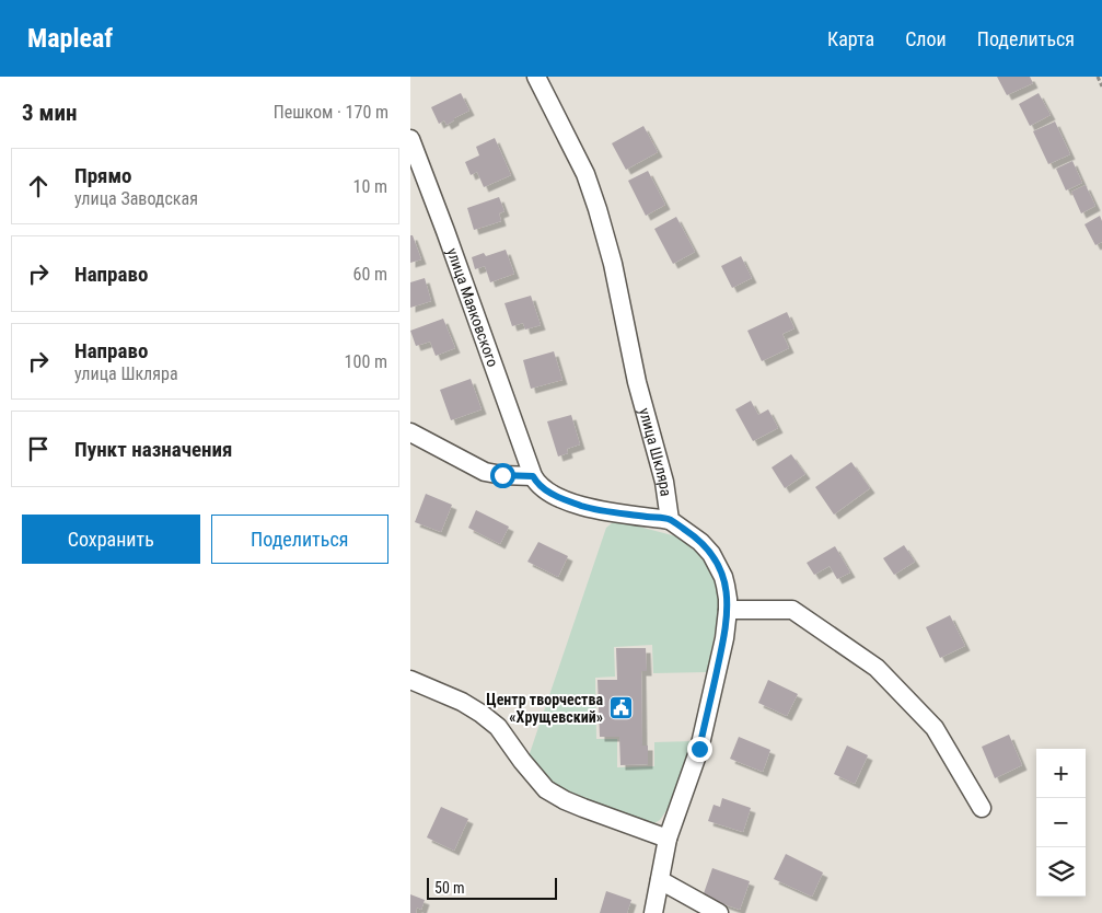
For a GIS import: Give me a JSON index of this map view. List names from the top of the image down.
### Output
{
  "streets": {
    "street": ["улица Маяковского", "улица Шкляра"]
  },
  "places": {
    "public building": ["Центр творчества «Хрущевский»"]
  },
  "scale_bar": "50 m",
  "page": {
    "header": "Mapleaf",
    "nav": ["Карта", "Слои", "Поделиться"],
    "heading": ["3 мин", "Пешком · 170 m"],
    "list": [
      ["Прямо", "улица Заводская", "10 m"],
      ["Направо", "60 m"],
      ["Направо", "улица Шкляра", "100 m"],
      "Пункт назначения"
    ],
    "buttons": ["Сохранить", "Поделиться"],
    "map_buttons": ["+", "−"],
    "scale": "50 m"
  }
}
